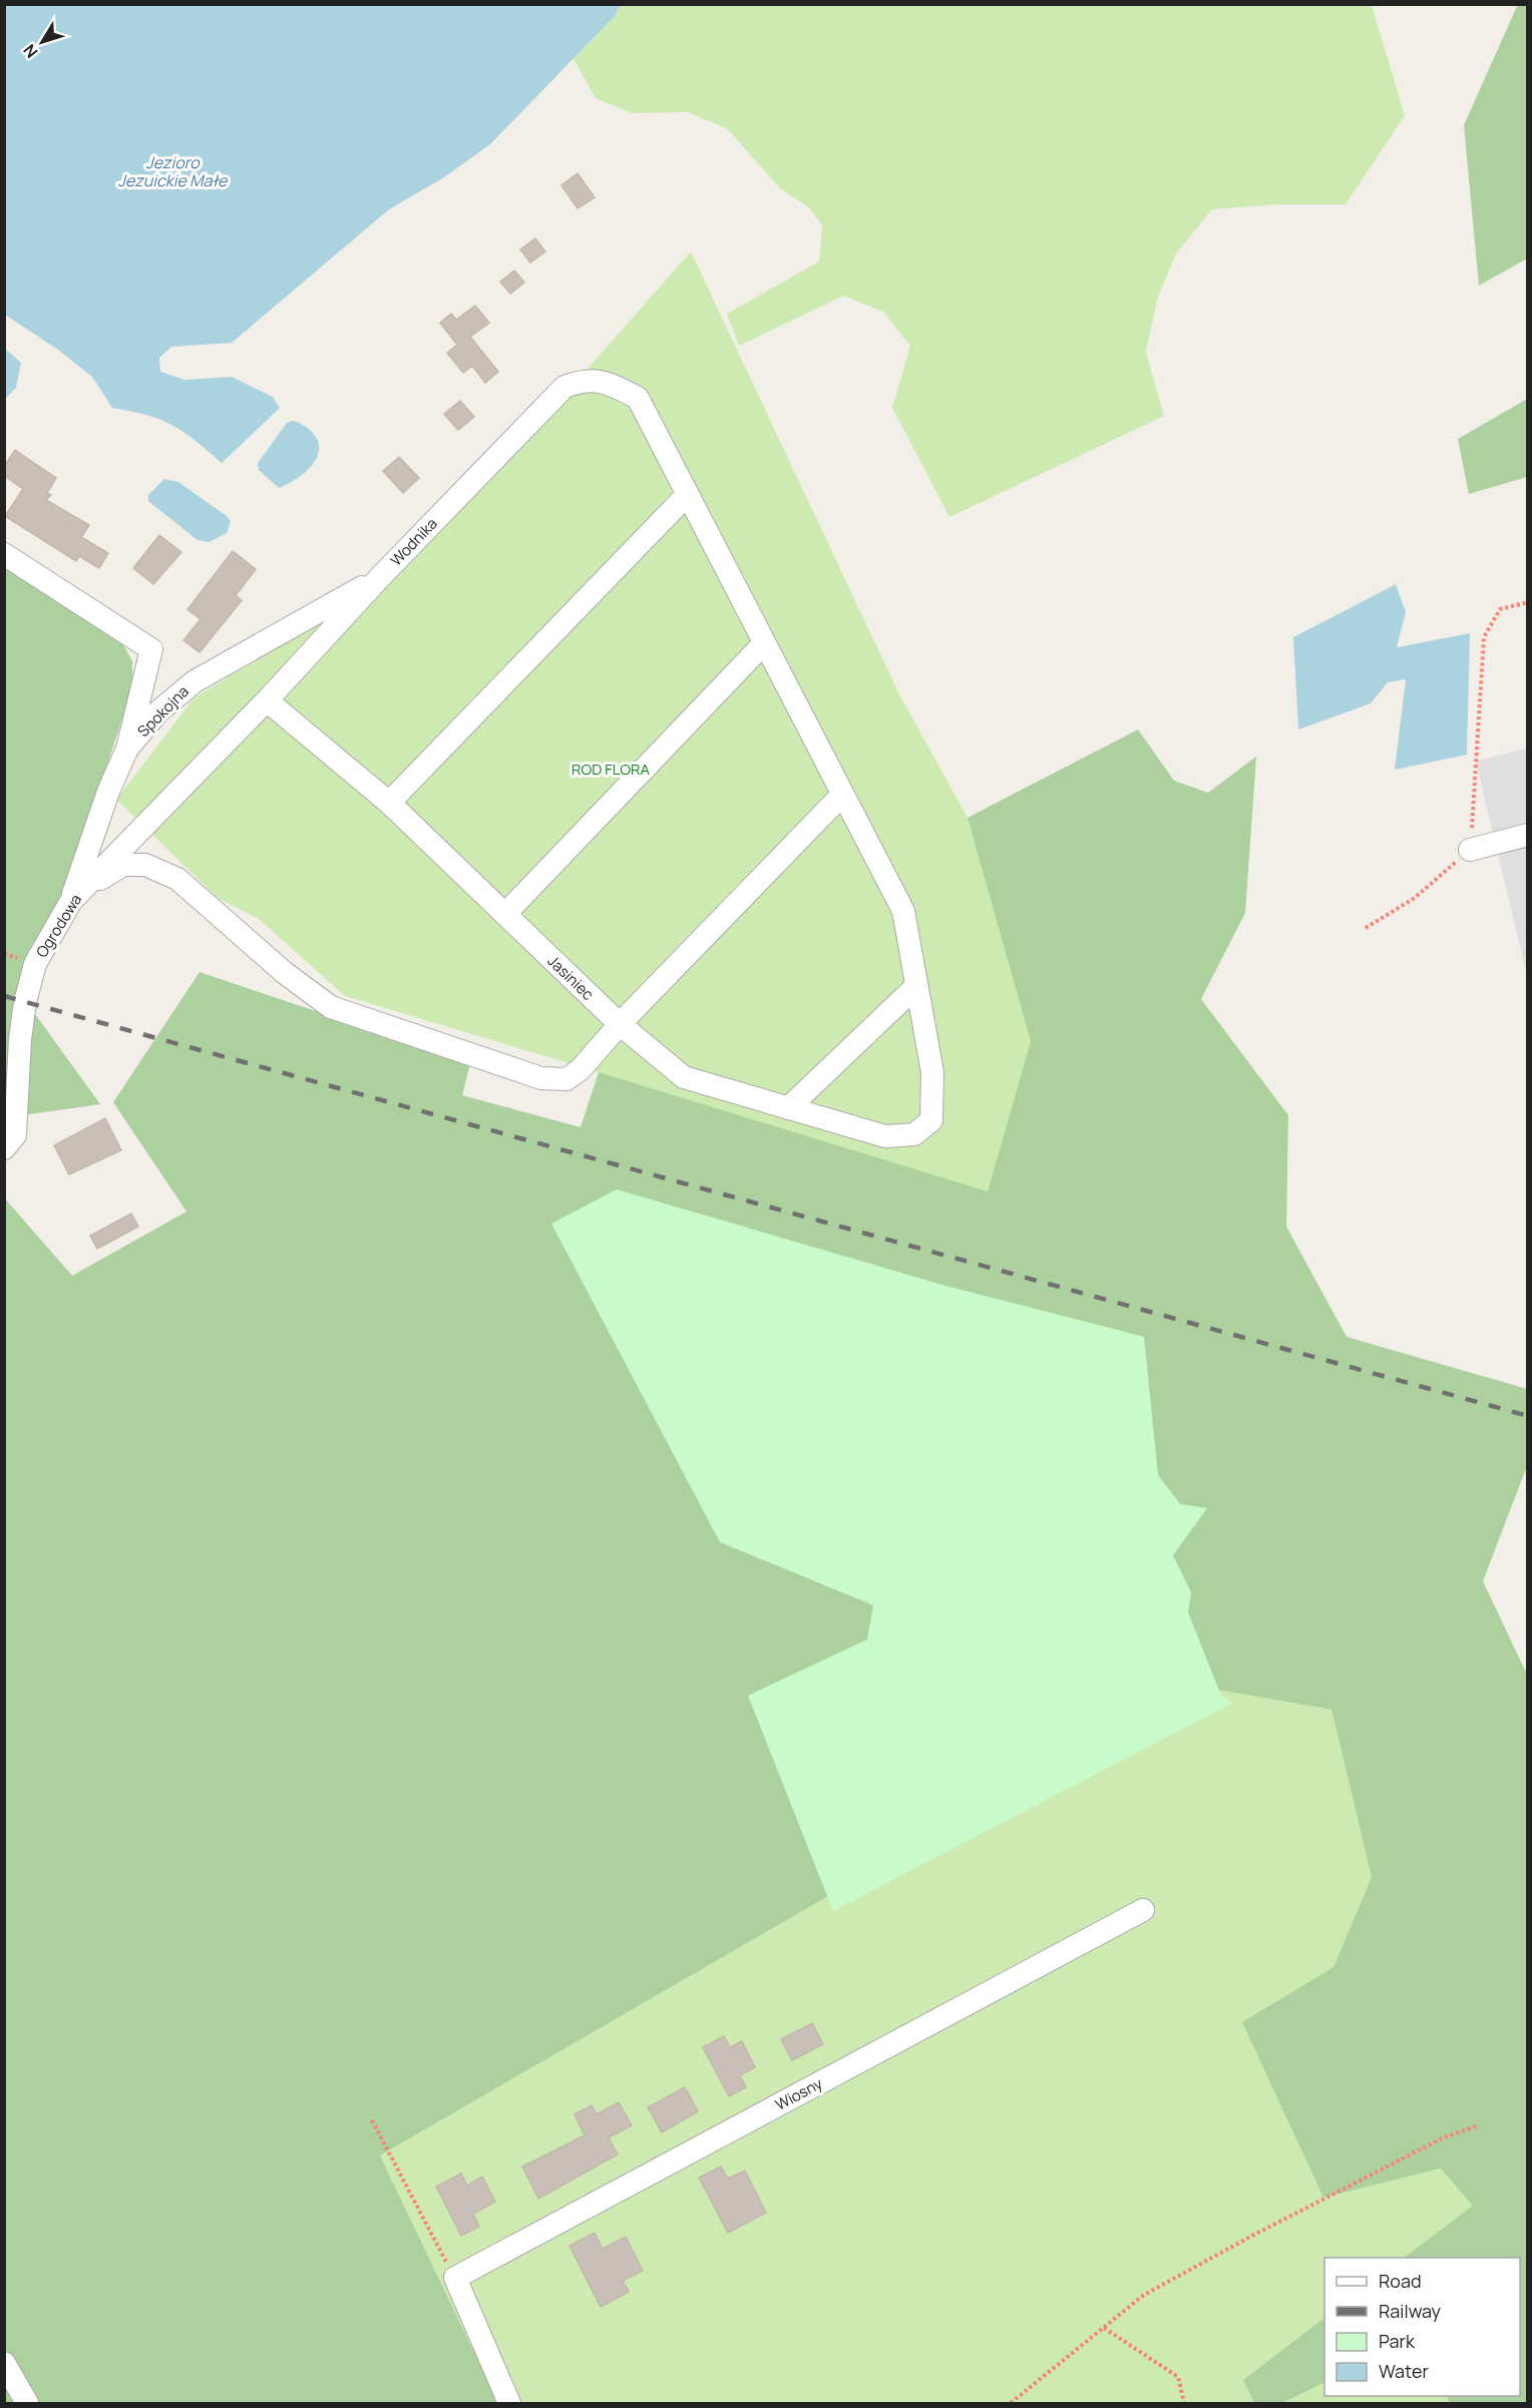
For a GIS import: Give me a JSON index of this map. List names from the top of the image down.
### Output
{
  "streets": {
    "street": [
      "Wodnika",
      "Spokojna",
      "Ogrodowa",
      "Jasiniec",
      "Wiosny"
    ]
  },
  "crossings": [
    ["Wodnika", "Spokojna"],
    ["Wodnika", "Ogrodowa"],
    ["Wodnika", "Jasiniec"],
    ["Ogrodowa", "Jasiniec"]
  ],
  "water": ["Jezioro Jezuickie Małe"],
  "parks": ["ROD FLORA"],
  "legend": [
    "Road",
    "Railway",
    "Park",
    "Water"
  ],
  "north": "bottom left"
}
